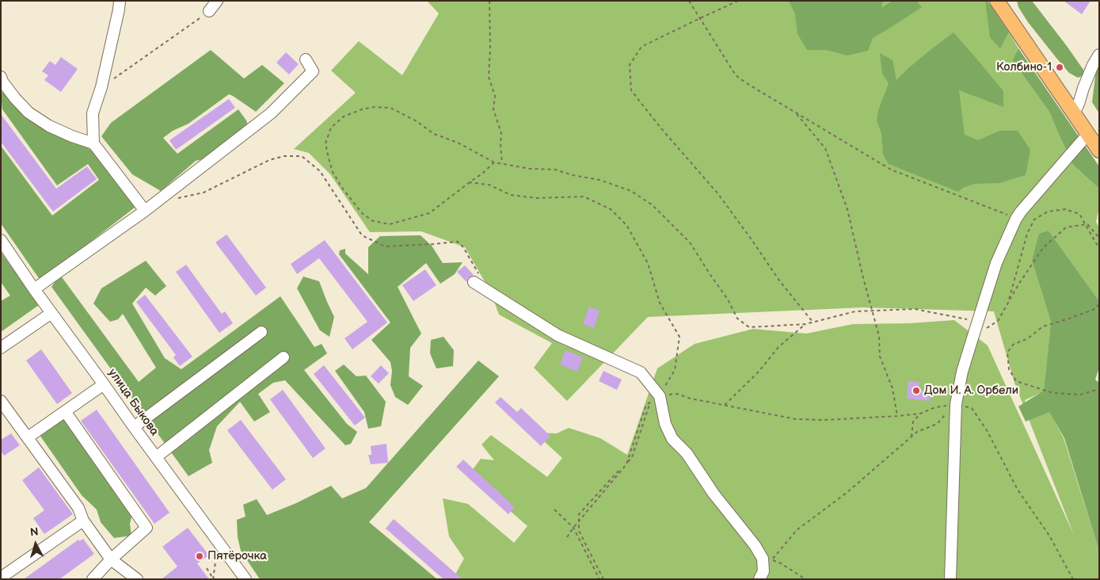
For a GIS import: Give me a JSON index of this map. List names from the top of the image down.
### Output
{
  "streets": {
    "street": ["улица Быкова"]
  },
  "places": ["Колбино-1", "Дом И. А. Орбели", "Пятёрочка"],
  "north": "top"
}
